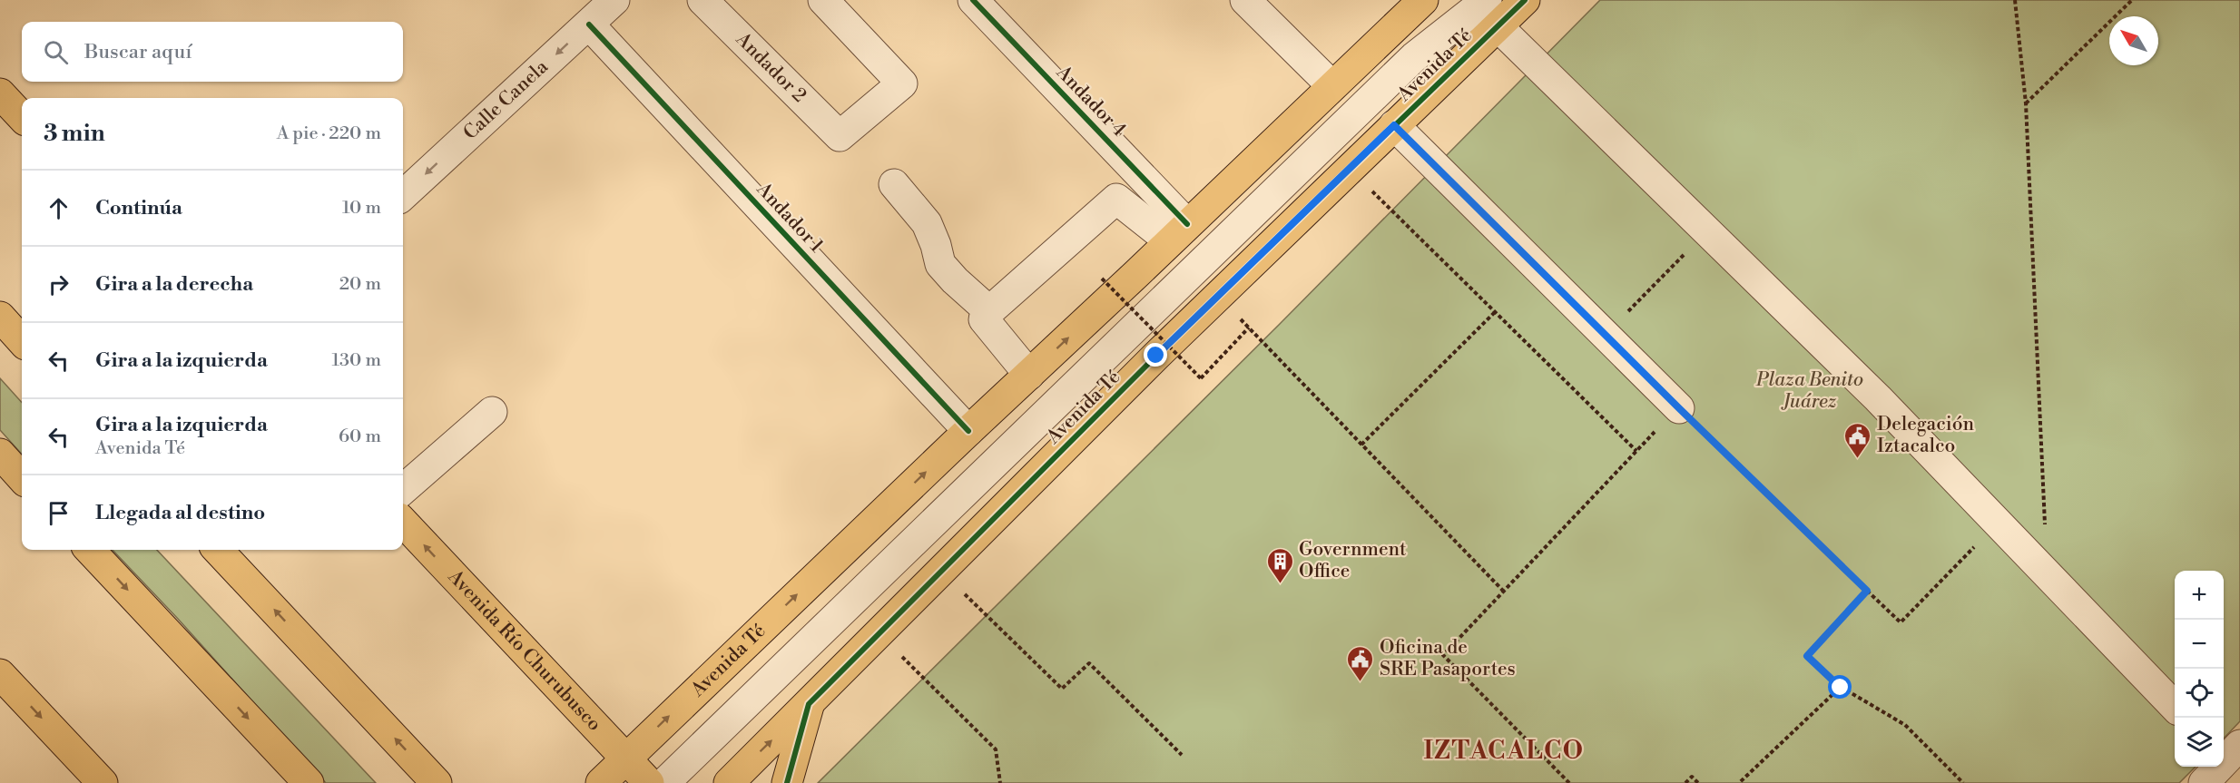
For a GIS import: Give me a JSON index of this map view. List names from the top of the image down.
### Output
{
  "streets": {
    "main road": ["Avenida Té", "Avenida Río Churubusco"],
    "street": [
      "Andador 2",
      "Calle Canela",
      "Andador 4",
      "Andador 1"
    ]
  },
  "crossings": [
    ["Avenida Té", "Andador 4"],
    ["Avenida Té", "Andador 1"],
    ["Avenida Té", "Avenida Río Churubusco"],
    ["Calle Canela", "Andador 1"]
  ],
  "one_way": ["Calle Canela"],
  "districts": ["IZTACALCO"],
  "parks": ["Plaza Benito Juárez"],
  "places": {
    "public building": ["Delegación Iztacalco", "Oficina de SRE Pasaportes"],
    "building": ["Government Office"]
  },
  "north": "top left",
  "page": {
    "search": "Buscar aquí",
    "heading": ["3 min", "A pie · 220 m"],
    "list": [
      ["Continúa", "10 m"],
      ["Gira a la derecha", "20 m"],
      ["Gira a la izquierda", "130 m"],
      ["Gira a la izquierda", "Avenida Té", "60 m"],
      "Llegada al destino"
    ],
    "map_buttons": ["+", "−"]
  }
}
